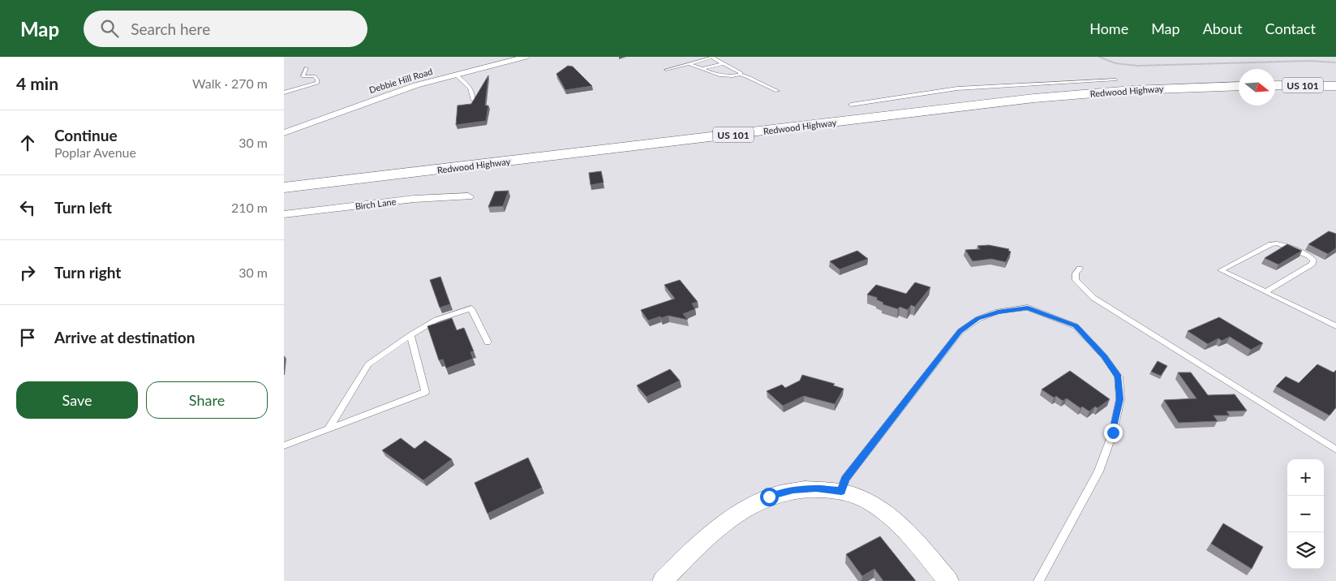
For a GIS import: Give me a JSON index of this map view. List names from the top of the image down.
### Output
{
  "streets": {
    "highway": ["US 101", "Redwood Highway"],
    "street": ["Debbie Hill Road", "Birch Lane"]
  },
  "north": "right",
  "page": {
    "header": "Map",
    "search": "Search here",
    "nav": [
      "Home",
      "Map",
      "About",
      "Contact"
    ],
    "heading": ["4 min", "Walk · 270 m"],
    "list": [
      ["Continue", "Poplar Avenue", "30 m"],
      ["Turn left", "210 m"],
      ["Turn right", "30 m"],
      "Arrive at destination"
    ],
    "buttons": ["Save", "Share"],
    "map_buttons": ["+", "−"]
  }
}
